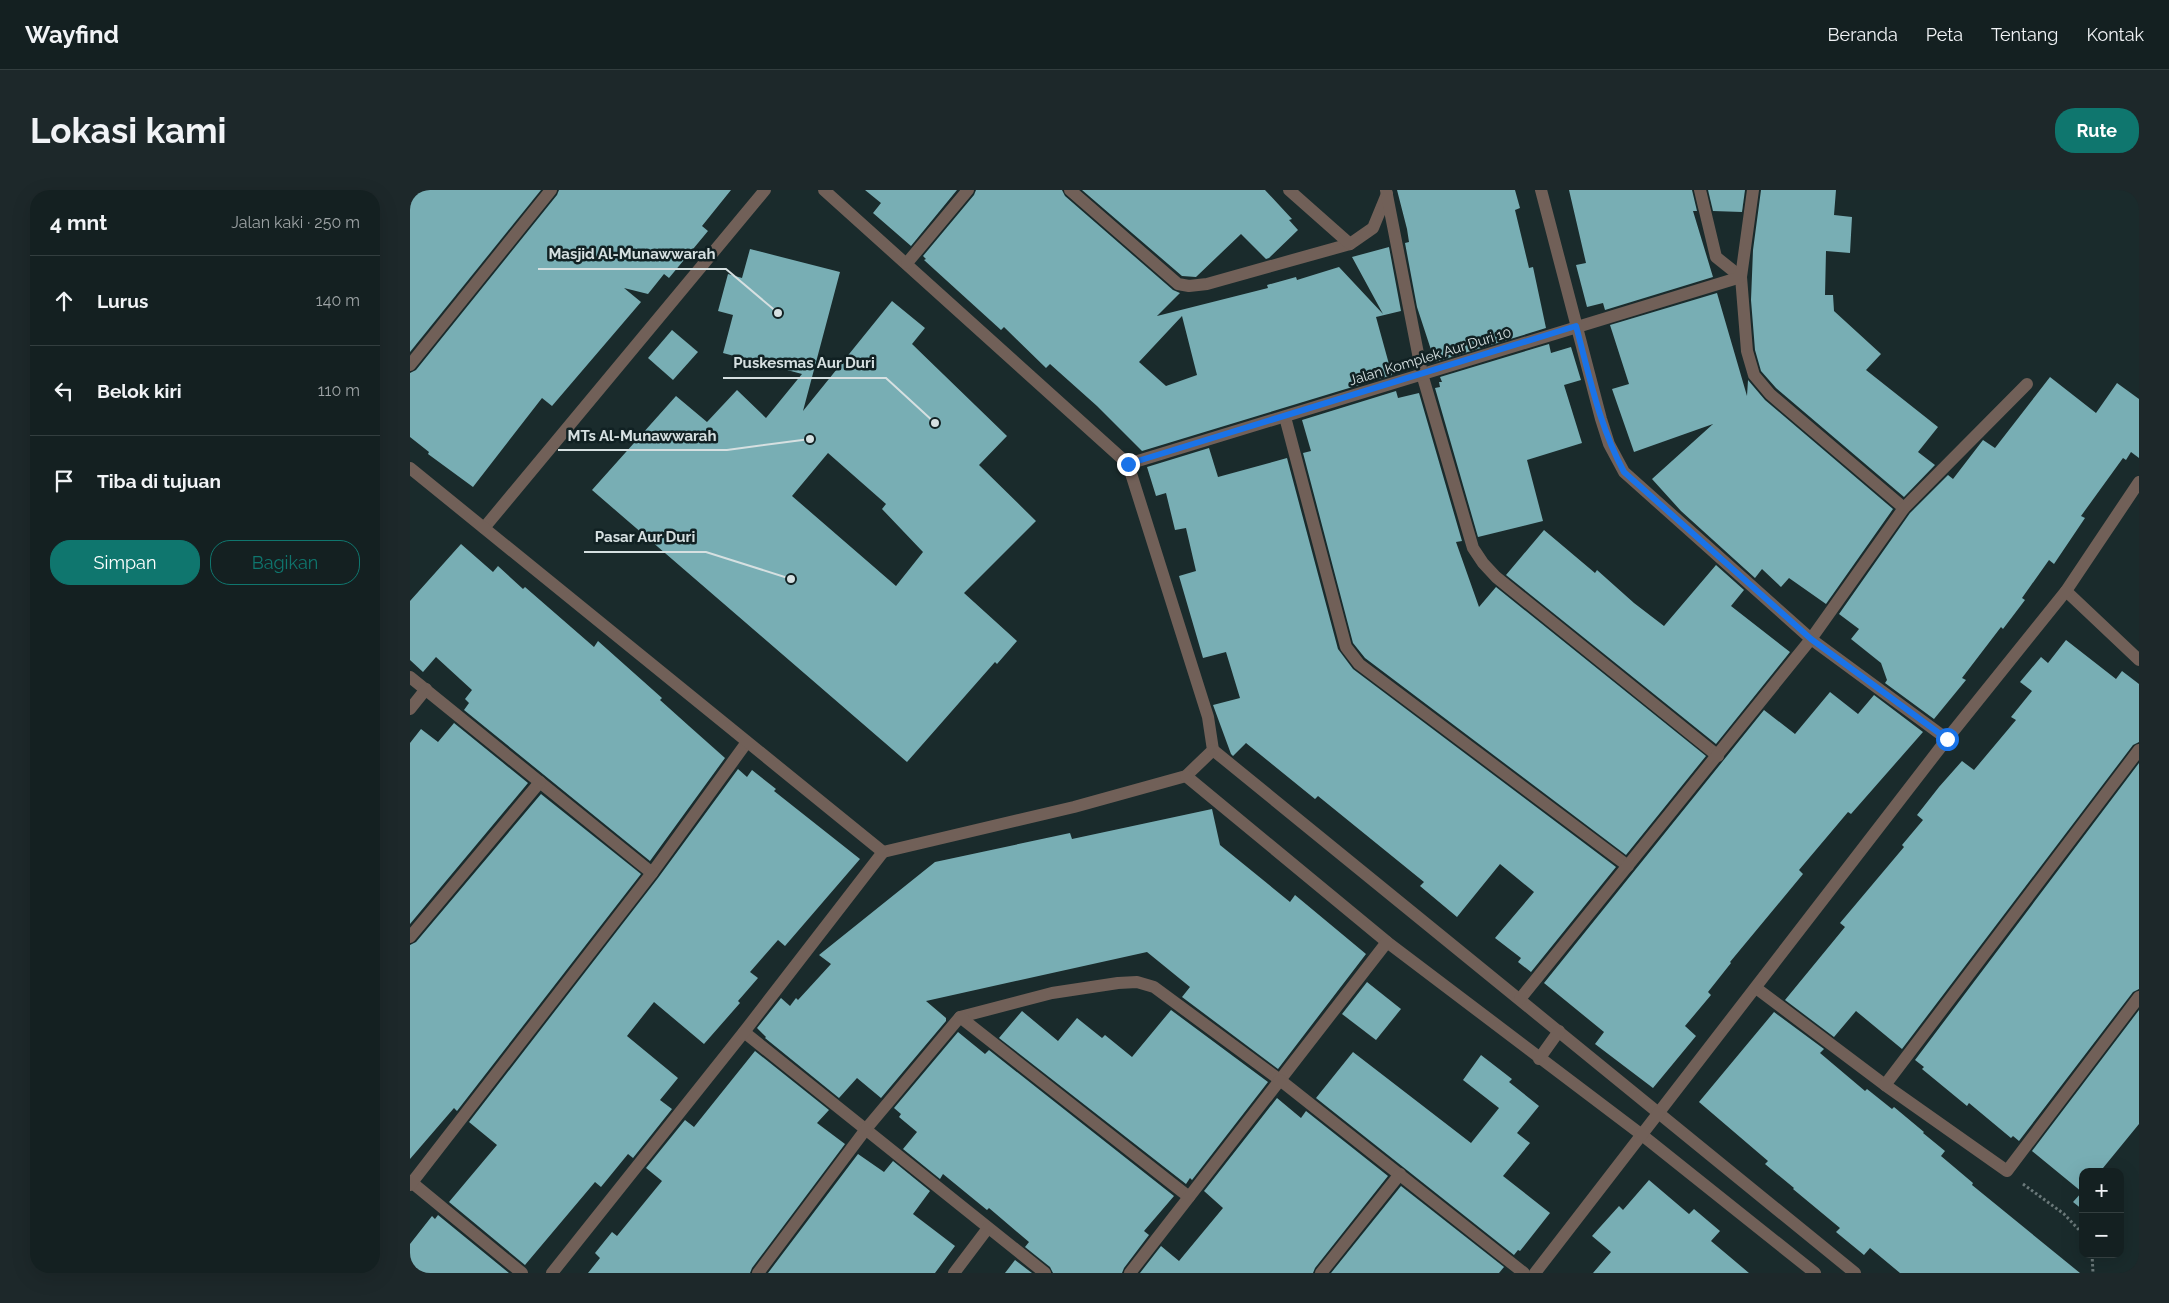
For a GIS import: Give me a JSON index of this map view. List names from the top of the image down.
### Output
{
  "streets": {
    "street": ["Jalan Komplek Aur Duri 10"]
  },
  "places": [
    "Masjid Al-Munawwarah",
    "Puskesmas Aur Duri",
    "MTs Al-Munawwarah",
    "Pasar Aur Duri"
  ],
  "page": {
    "header": "Wayfind",
    "nav": [
      "Beranda",
      "Peta",
      "Tentang",
      "Kontak"
    ],
    "buttons": [
      "Rute",
      ["Simpan", "Bagikan"]
    ],
    "title": "Lokasi kami",
    "heading": ["4 mnt", "Jalan kaki · 250 m"],
    "list": [
      ["Lurus", "140 m"],
      ["Belok kiri", "110 m"],
      "Tiba di tujuan"
    ],
    "map_buttons": ["+", "−"]
  }
}
